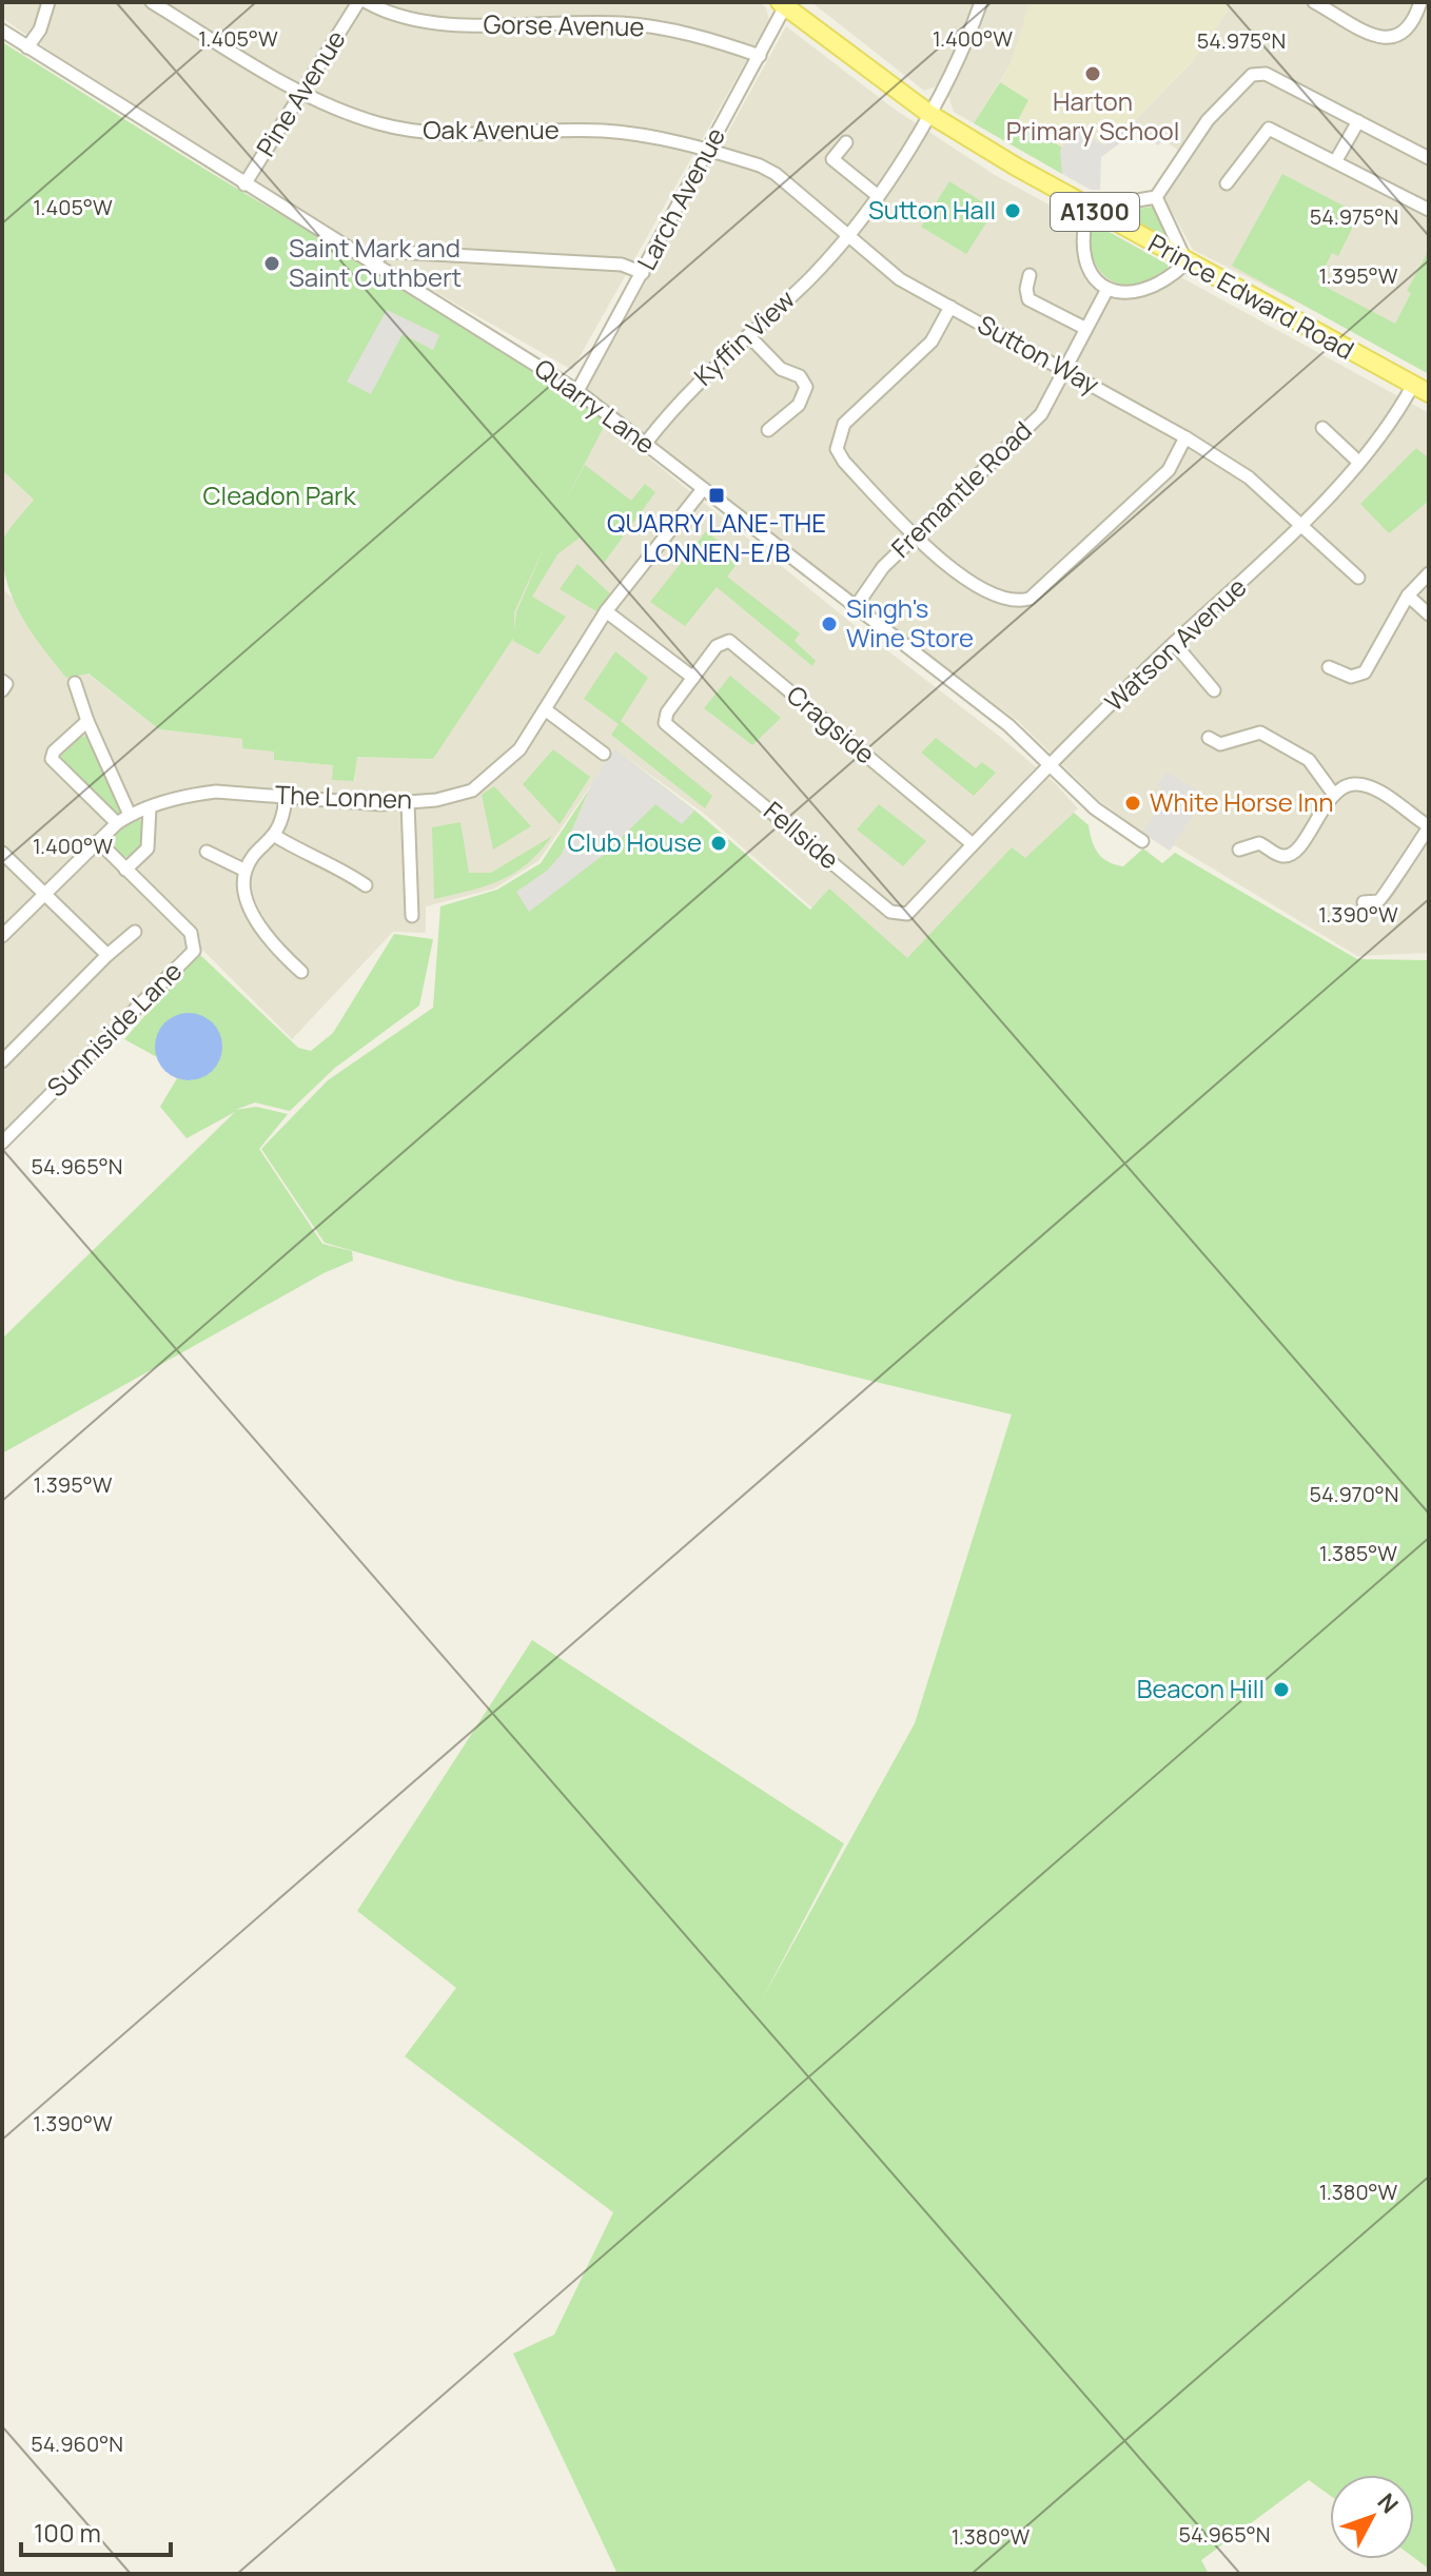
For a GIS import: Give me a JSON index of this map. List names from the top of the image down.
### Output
{
  "streets": {
    "main road": ["A1300", "Prince Edward Road"],
    "street": [
      "Gorse Avenue",
      "Pine Avenue",
      "Oak Avenue",
      "Larch Avenue",
      "Kyffin View",
      "Sutton Way",
      "Quarry Lane",
      "Fremantle Road",
      "Watson Avenue",
      "Cragside",
      "The Lonnen",
      "Fellside",
      "Sunniside Lane"
    ]
  },
  "crossings": [
    ["Gorse Avenue", "Larch Avenue"],
    ["Pine Avenue", "Oak Avenue"],
    ["Pine Avenue", "Quarry Lane"],
    ["Oak Avenue", "Larch Avenue"],
    ["Oak Avenue", "Sutton Way"],
    ["Larch Avenue", "Prince Edward Road"],
    ["Larch Avenue", "Sutton Way"],
    ["Larch Avenue", "Quarry Lane"],
    ["Prince Edward Road", "Kyffin View"],
    ["Prince Edward Road", "Watson Avenue"],
    ["Kyffin View", "Sutton Way"],
    ["Kyffin View", "Quarry Lane"],
    ["Sutton Way", "Fremantle Road"],
    ["Sutton Way", "Watson Avenue"],
    ["Quarry Lane", "Fremantle Road"],
    ["Quarry Lane", "Watson Avenue"],
    ["Quarry Lane", "The Lonnen"],
    ["Watson Avenue", "Cragside"],
    ["Watson Avenue", "Fellside"],
    ["Cragside", "Fellside"],
    ["The Lonnen", "Sunniside Lane"]
  ],
  "parks": ["Cleadon Park"],
  "places": {
    "other": [
      "Harton Primary School",
      "Sutton Hall",
      "Saint Mark and Saint Cuthbert",
      "Singh's Wine Store",
      "White Horse Inn",
      "Club House",
      "Beacon Hill"
    ],
    "transit": ["QUARRY LANE-THE LONNEN-E/B"]
  },
  "scale_bar": "100 m",
  "north": "top right",
  "coordinates": [
    "1.405°W",
    "1.400°W",
    "54.975°N",
    "1.395°W",
    "1.390°W",
    "54.965°N",
    "54.970°N",
    "1.385°W",
    "1.380°W",
    "54.960°N"
  ]
}
